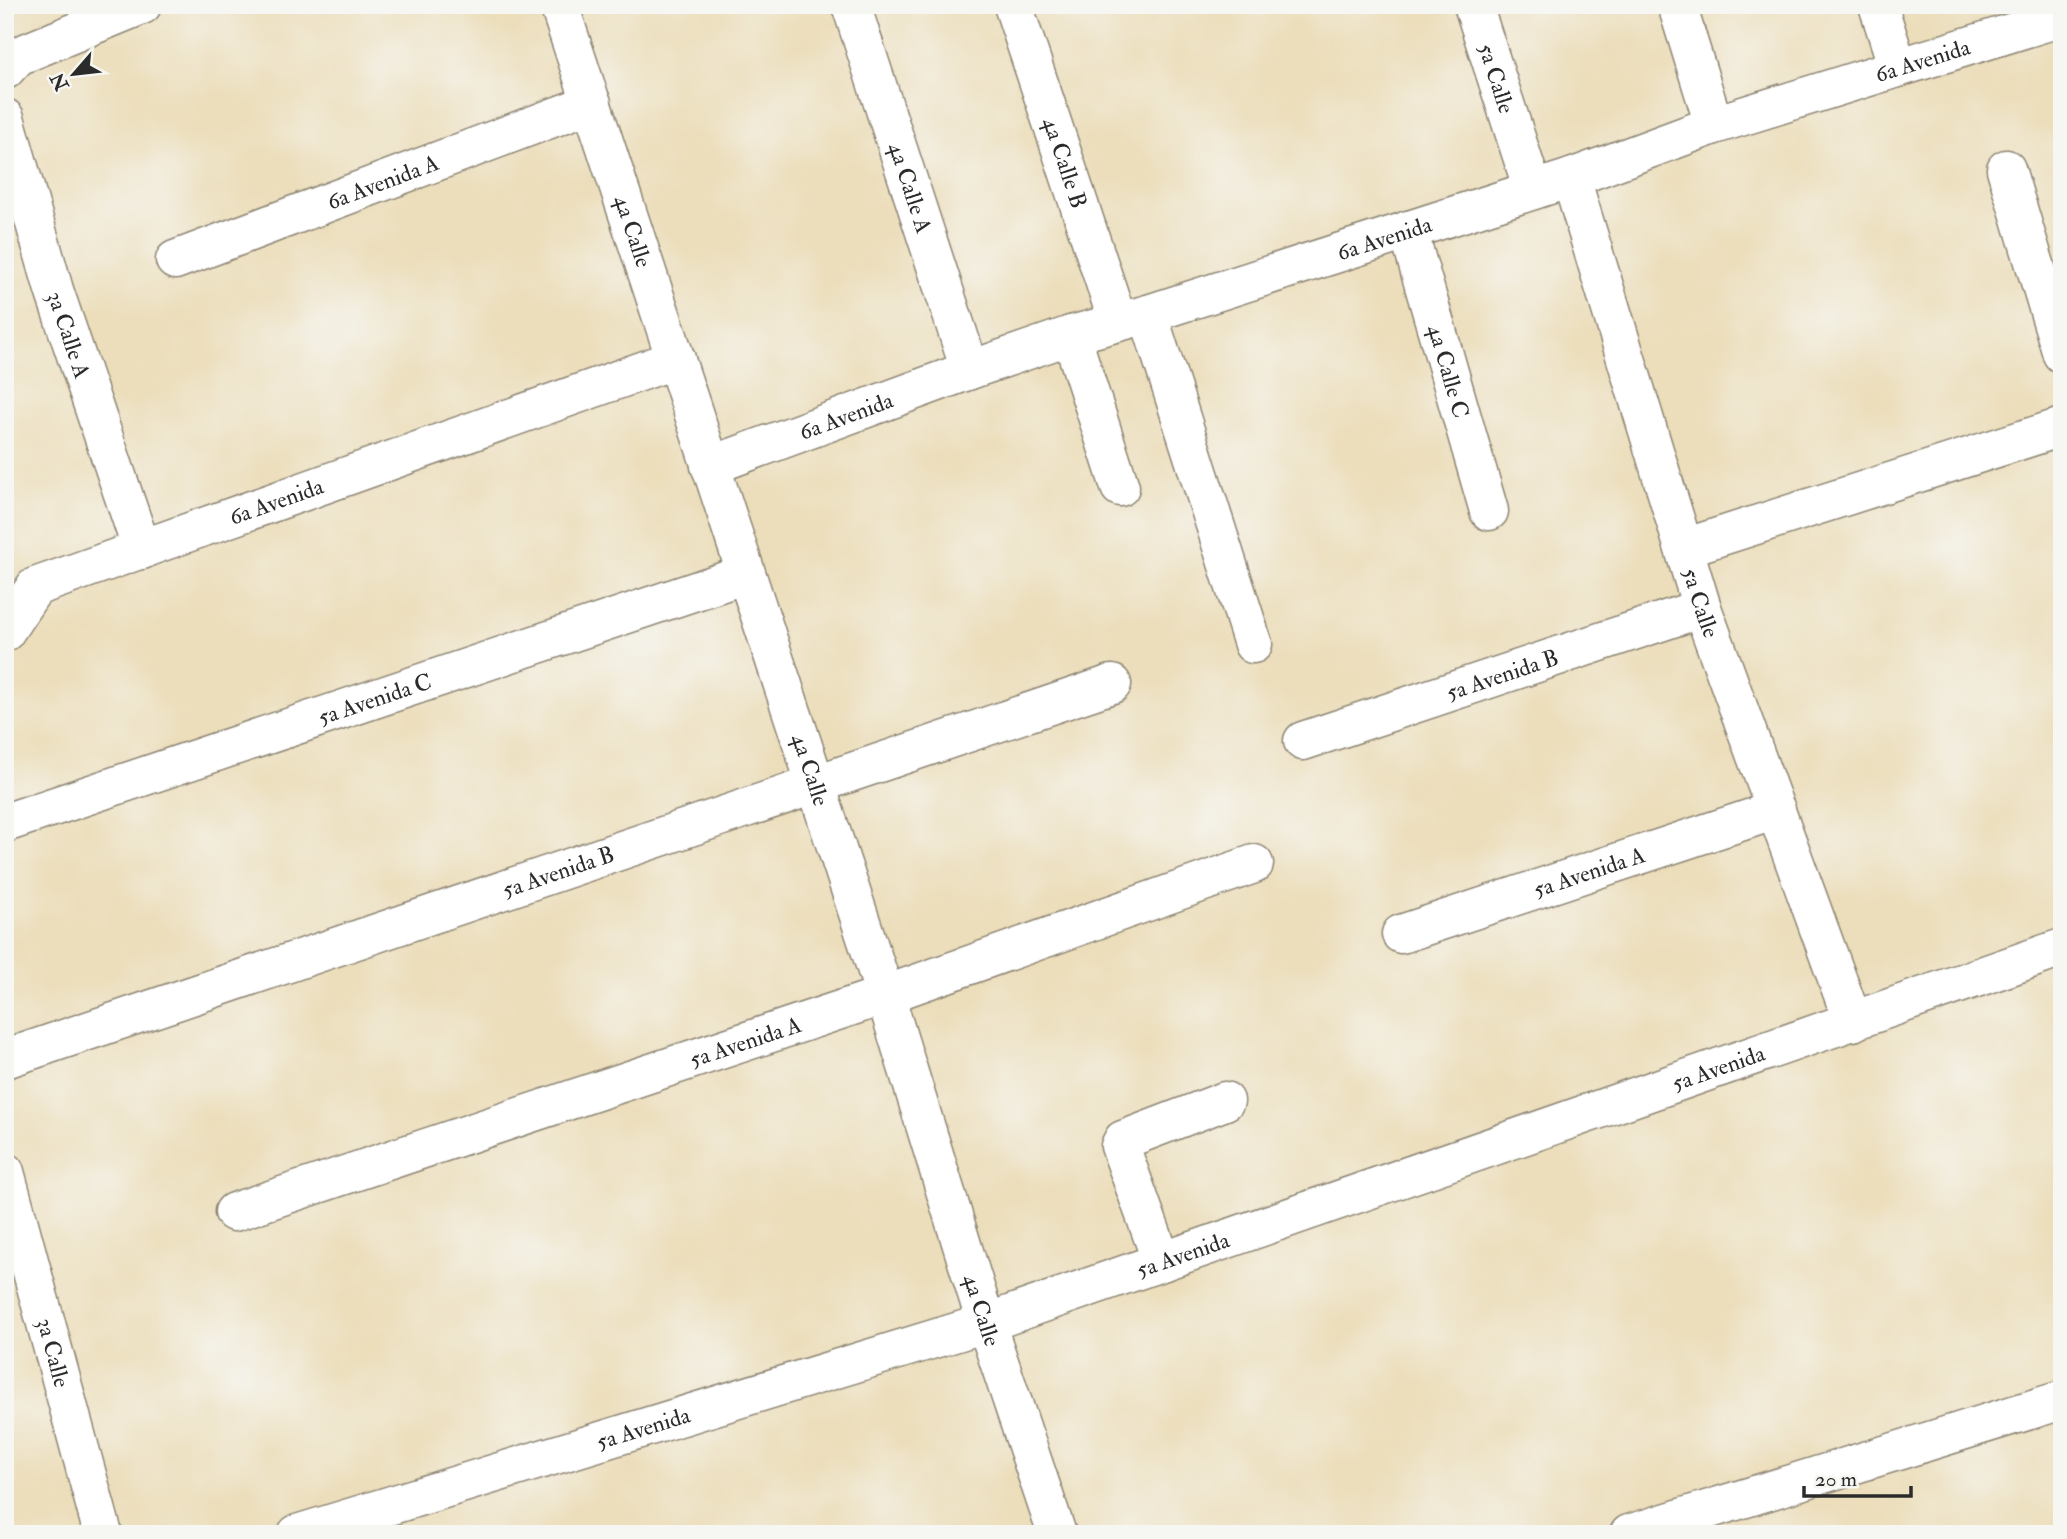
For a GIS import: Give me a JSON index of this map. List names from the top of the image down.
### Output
{
  "streets": {
    "street": [
      "6a Avenida",
      "5a Calle",
      "4a Calle B",
      "6a Avenida A",
      "4a Calle A",
      "4a Calle",
      "3a Calle A",
      "4a Calle C",
      "5a Avenida B",
      "5a Avenida C",
      "5a Avenida A",
      "5a Avenida",
      "3a Calle"
    ]
  },
  "crossings": [
    ["6a Avenida", "5a Calle"],
    ["6a Avenida", "4a Calle B"],
    ["6a Avenida", "4a Calle A"],
    ["6a Avenida", "4a Calle"],
    ["6a Avenida", "3a Calle A"],
    ["6a Avenida", "4a Calle C"],
    ["5a Calle", "5a Avenida B"],
    ["5a Calle", "5a Avenida A"],
    ["5a Calle", "5a Avenida"],
    ["6a Avenida A", "4a Calle"],
    ["4a Calle", "5a Avenida B"],
    ["4a Calle", "5a Avenida C"],
    ["4a Calle", "5a Avenida A"],
    ["4a Calle", "5a Avenida"]
  ],
  "scale_bar": "20 m",
  "north": "bottom left"
}
